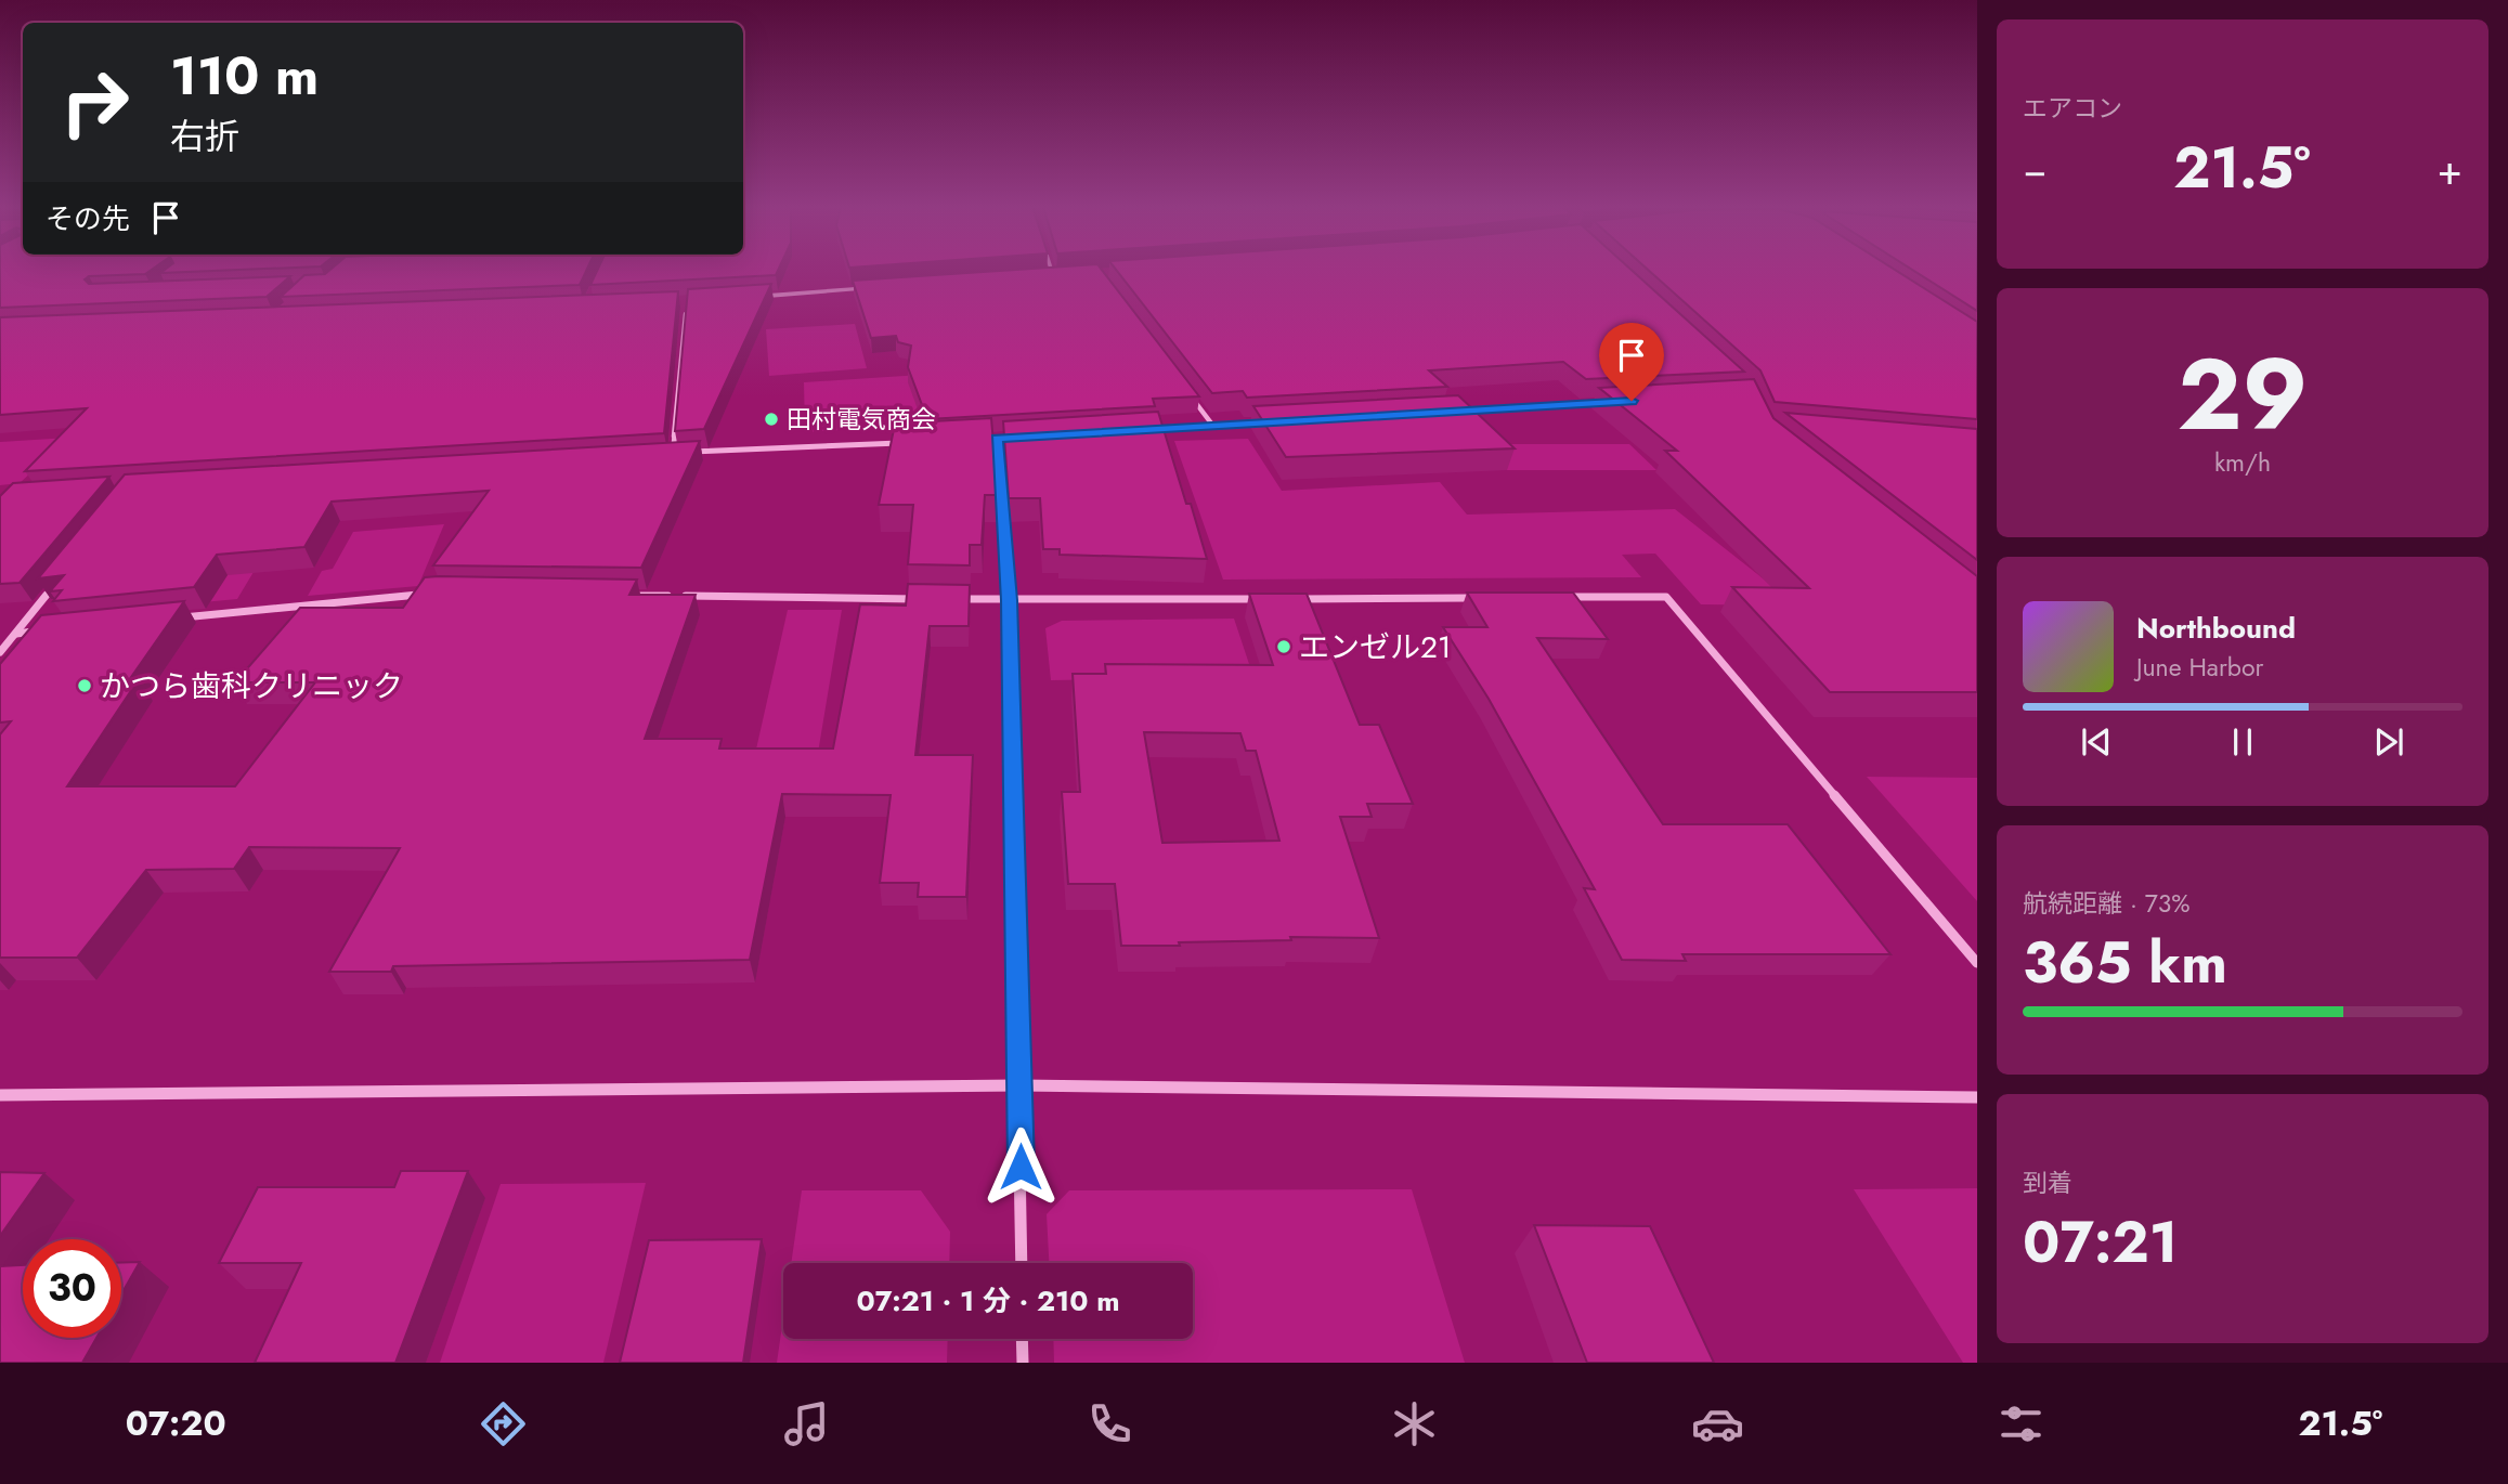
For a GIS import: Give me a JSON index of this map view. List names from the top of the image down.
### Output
{
  "places": ["田村電気商会", "エンゼル21", "かつら歯科クリニック"],
  "page": {
    "tile": [
      "エアコン",
      ["29", "km/h"],
      ["航続距離 · 73%", "365 km"],
      ["到着", "07:21"]
    ],
    "turn": ["110 m", "右折"],
    "heat": ["−", "21.5°", "+"],
    "then": "その先",
    "song": ["Northbound", "June Harbor"],
    "limit": "30",
    "trip": "07:21 · 1 分 · 210 m",
    "tabs": ["07:20", "21.5°"]
  }
}
